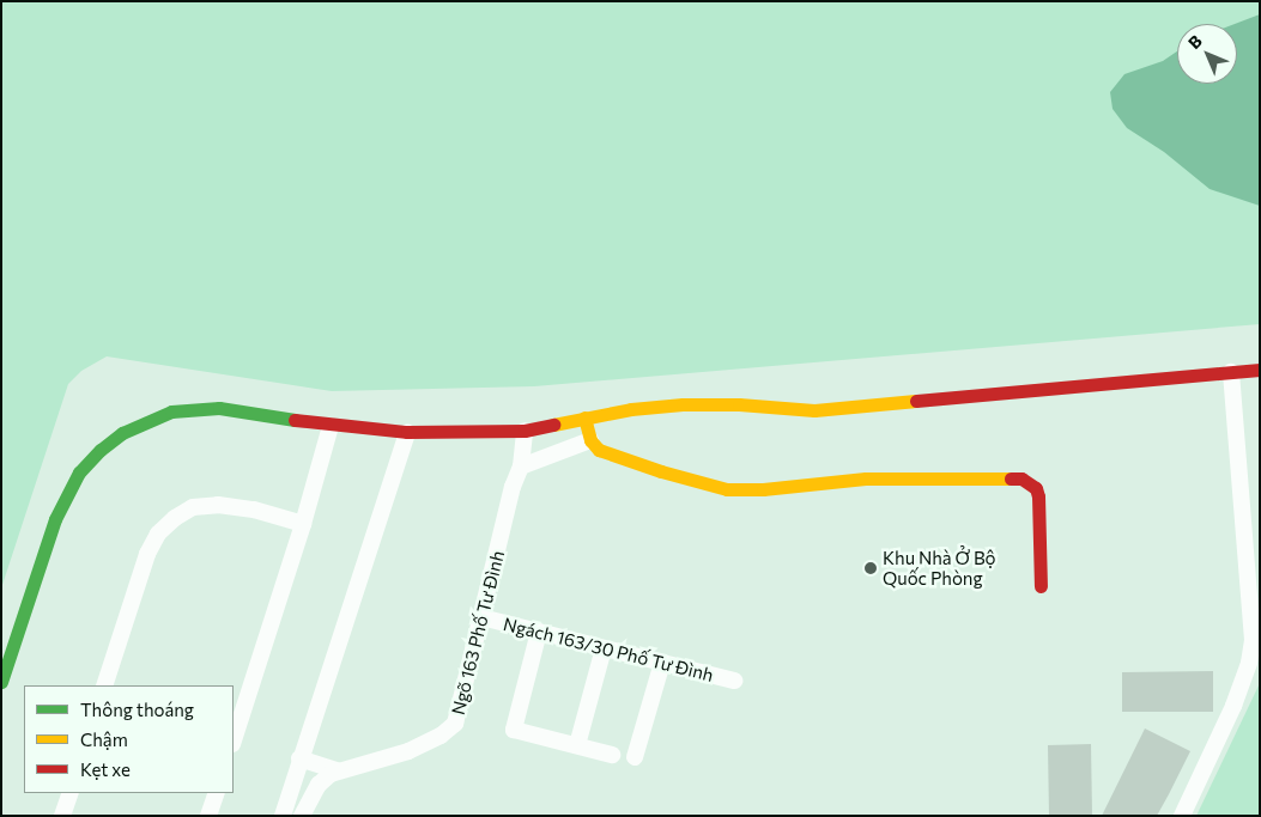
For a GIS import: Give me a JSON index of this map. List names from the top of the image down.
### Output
{
  "streets": {
    "street": ["Ngõ 163 Phố Tư Đình", "Ngách 163/30 Phố Tư Đình"]
  },
  "crossings": [
    ["Ngõ 163 Phố Tư Đình", "Ngách 163/30 Phố Tư Đình"]
  ],
  "places": ["Khu Nhà Ở Bộ Quốc Phòng"],
  "legend": ["Thông thoáng", "Chậm", "Kẹt xe"],
  "north": "top left"
}
